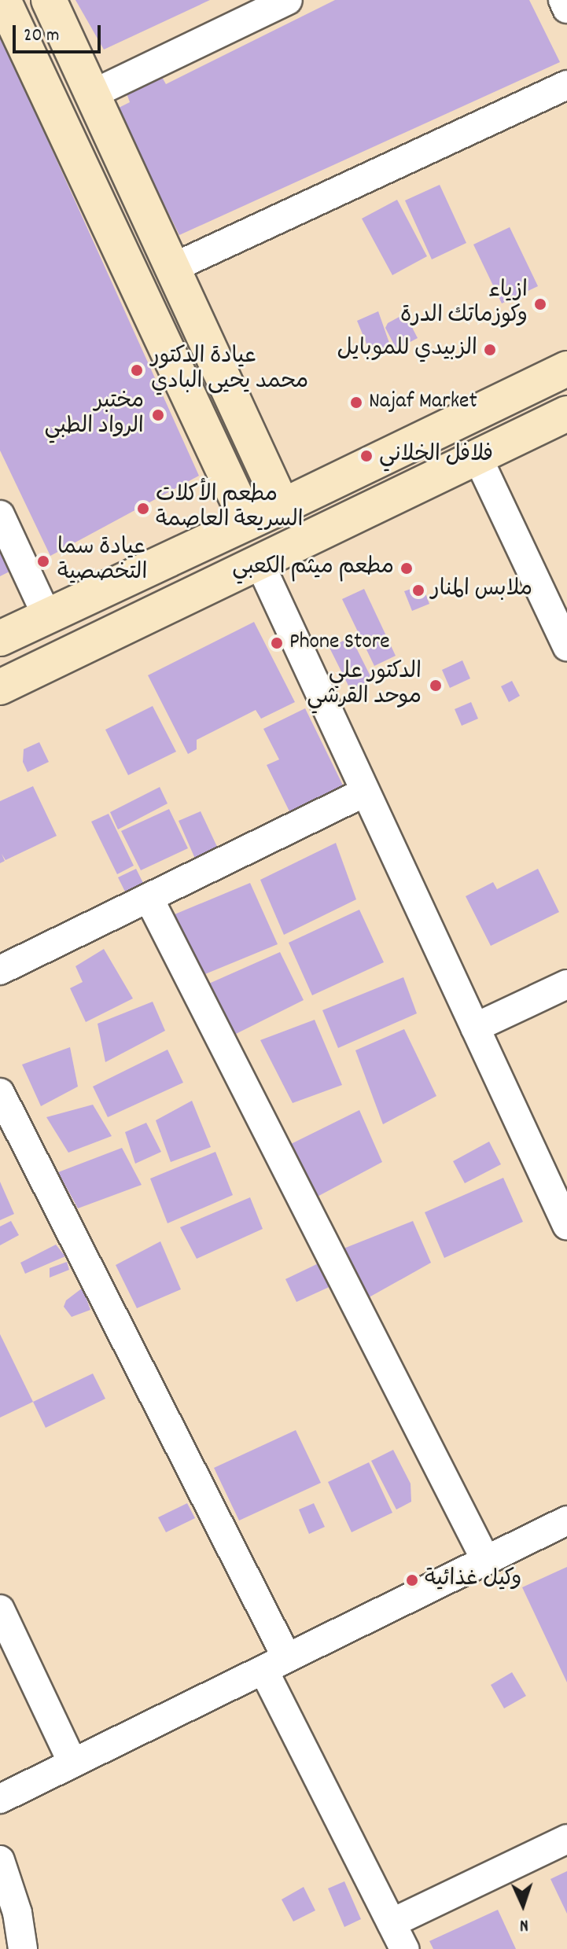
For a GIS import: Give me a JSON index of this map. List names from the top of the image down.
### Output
{
  "places": [
    "ازياء وكوزماتك الدرة",
    "الزبيدي للموبايل",
    "عيادة الدكتور محمد يحيى البادي",
    "Najaf Market",
    "مختبر الرواد الطبي",
    "فلافل الخلاني",
    "مطعم الأكلات السريعة العاصمة",
    "عيادة سما التخصصية",
    "مطعم ميثم الكعبي",
    "ملابس المنار",
    "Phone Store",
    "الدكتور علي موحد القرشي",
    "وكيل غذائية"
  ],
  "scale_bar": "20 m",
  "north": "bottom"
}
